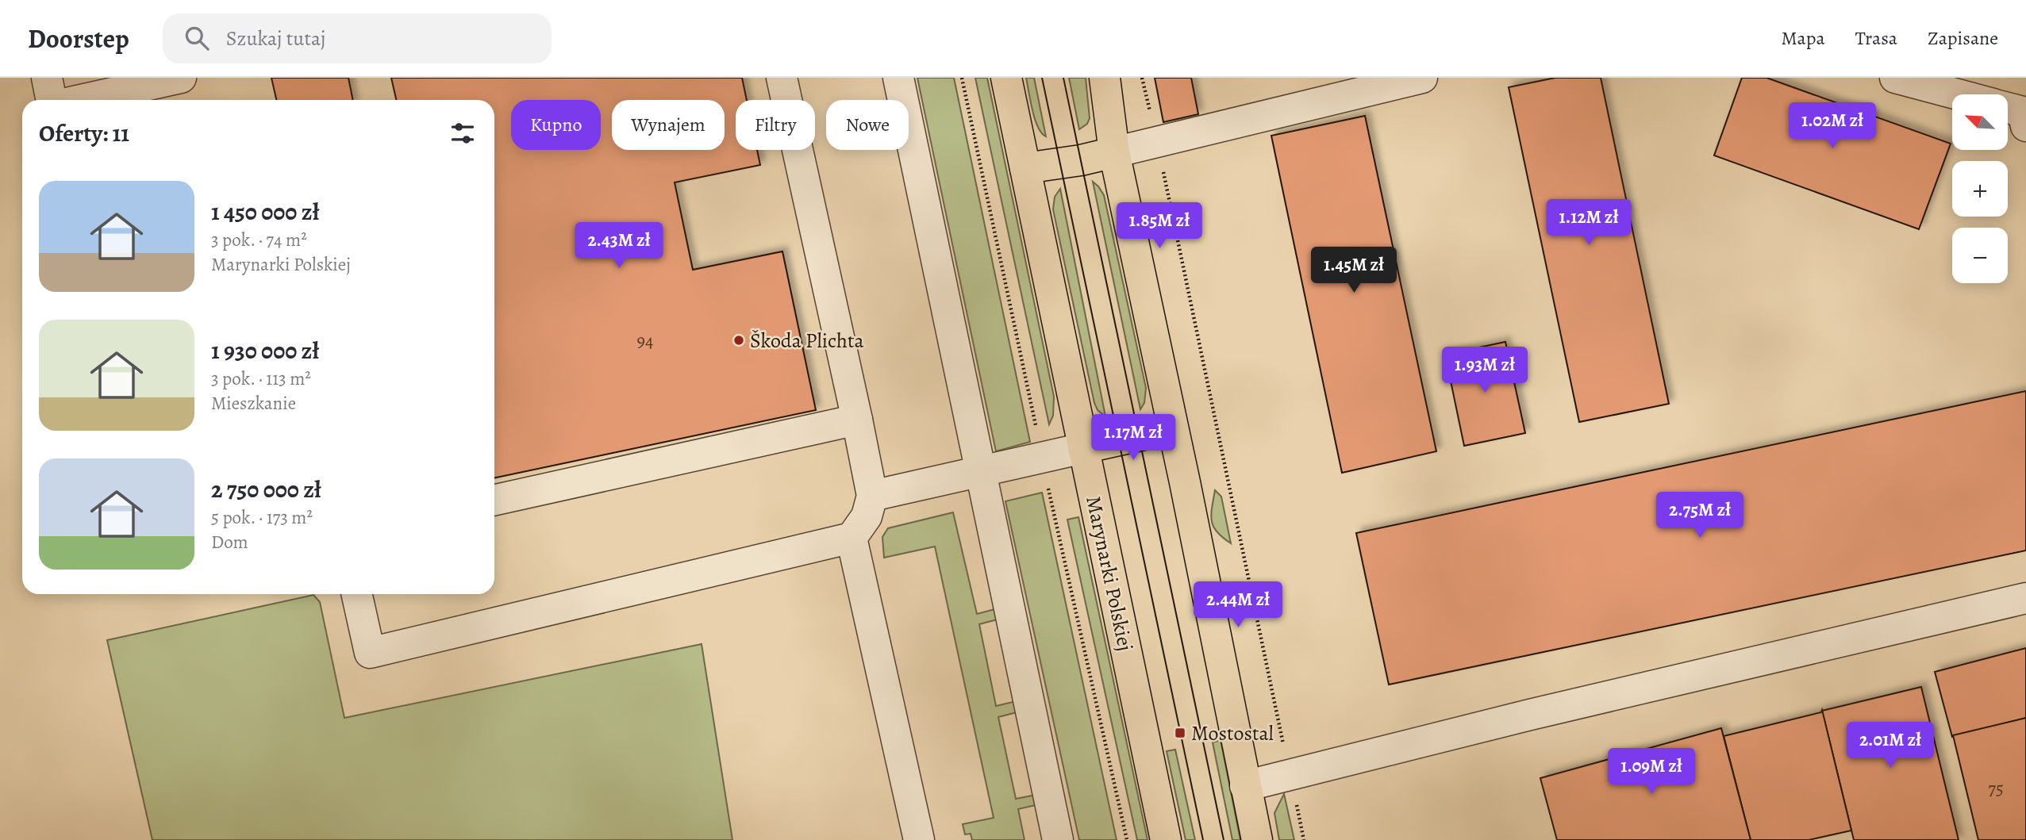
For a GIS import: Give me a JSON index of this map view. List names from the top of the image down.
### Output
{
  "streets": {
    "main road": ["Marynarki Polskiej"]
  },
  "places": {
    "other": ["Škoda Plichta"],
    "transit": ["Mostostal"]
  },
  "house_numbers": ["94", "75"],
  "north": "top left",
  "page": {
    "header": "Doorstep",
    "search": "Szukaj tutaj",
    "nav": ["Mapa", "Trasa", "Zapisane"],
    "map_buttons": ["+", "−"],
    "chip": [
      "Kupno",
      "Wynajem",
      "Filtry",
      "Nowe"
    ],
    "heading": "Oferty: 11",
    "price": [
      "1.02M zł",
      "1.12M zł",
      "1.85M zł",
      "2.43M zł",
      "1.45M zł",
      "1.93M zł",
      "1.17M zł",
      "2.75M zł",
      "2.44M zł",
      "2.01M zł",
      "1.09M zł"
    ],
    "list": [
      {
        "name": "1 450 000 zł",
        "note": "3 pok. · 74 m² · Marynarki Polskiej"
      },
      {
        "name": "1 930 000 zł",
        "note": "3 pok. · 113 m² · Mieszkanie"
      },
      {
        "name": "2 750 000 zł",
        "note": "5 pok. · 173 m² · Dom"
      }
    ]
  }
}
